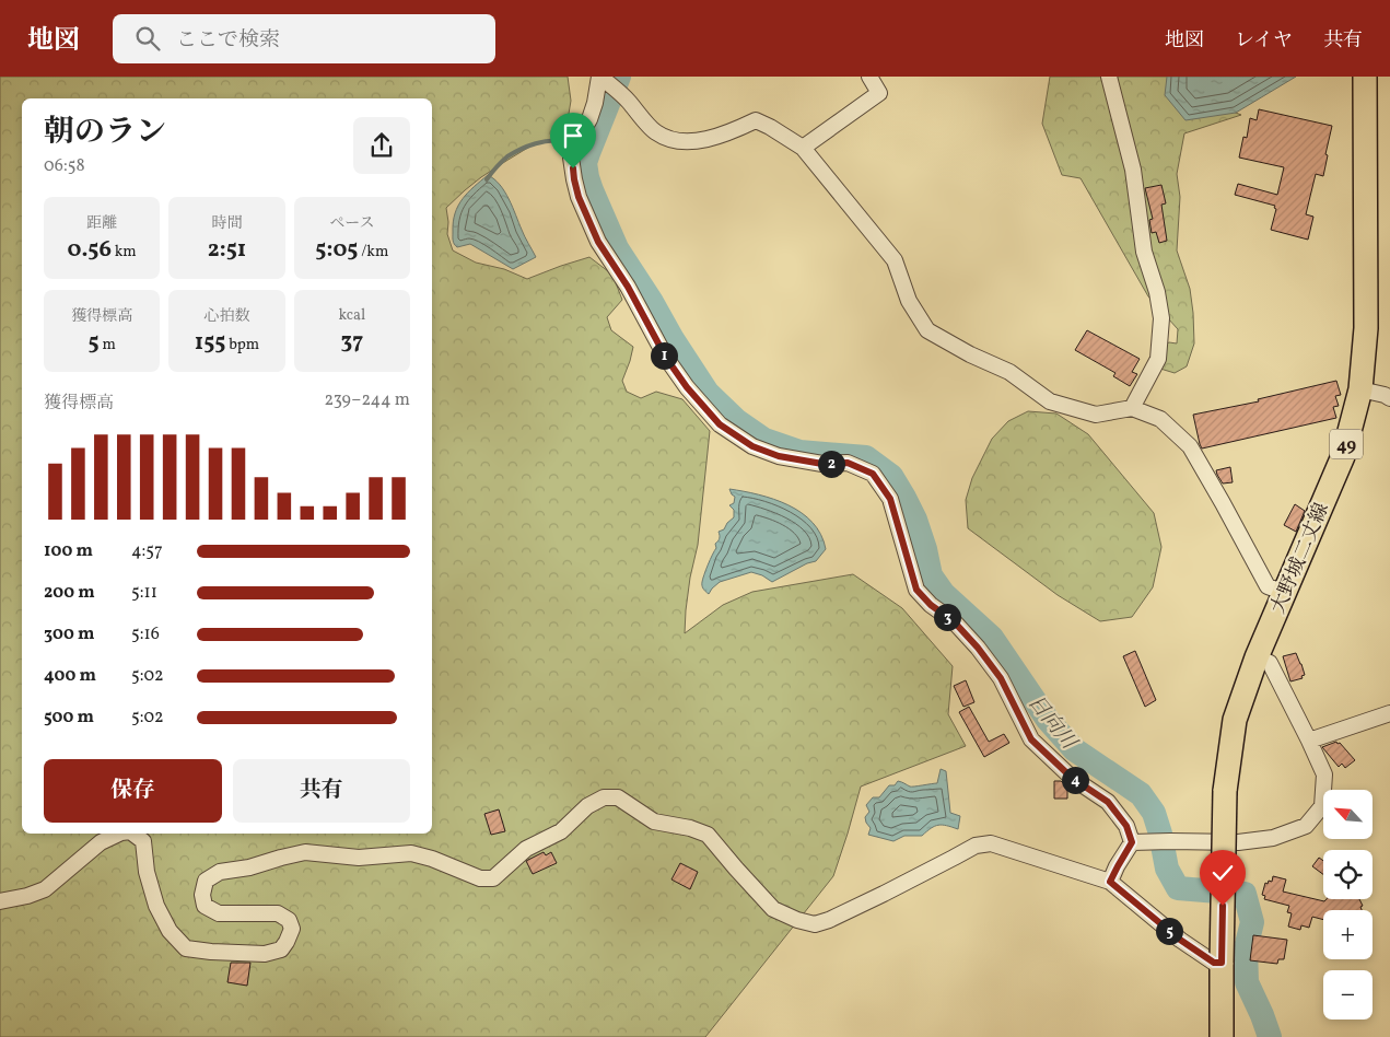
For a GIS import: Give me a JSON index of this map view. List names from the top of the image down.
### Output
{
  "streets": {
    "main road": ["49", "大野城二丈線"]
  },
  "water": ["日向川"],
  "north": "top left",
  "page": {
    "header": "地図",
    "search": "ここで検索",
    "nav": ["地図", "レイヤ", "共有"],
    "heading": ["朝のラン", "06:58"],
    "stats": [
      ["距離", "0.56 km"],
      ["時間", "2:51"],
      ["ペース", "5:05 /km"],
      ["獲得標高", "5 m"],
      ["心拍数", "155 bpm"],
      ["kcal", "37"]
    ],
    "pins": [
      "1",
      "2",
      "3",
      "4",
      "5"
    ],
    "chart": ["獲得標高", "239–244 m"],
    "list": [
      {
        "name": "100 m",
        "note": "4:57"
      },
      {
        "name": "200 m",
        "note": "5:11"
      },
      {
        "name": "300 m",
        "note": "5:16"
      },
      {
        "name": "400 m",
        "note": "5:02"
      },
      {
        "name": "500 m",
        "note": "5:02"
      }
    ],
    "buttons": ["保存", "共有"],
    "map_buttons": ["+", "−"]
  }
}
